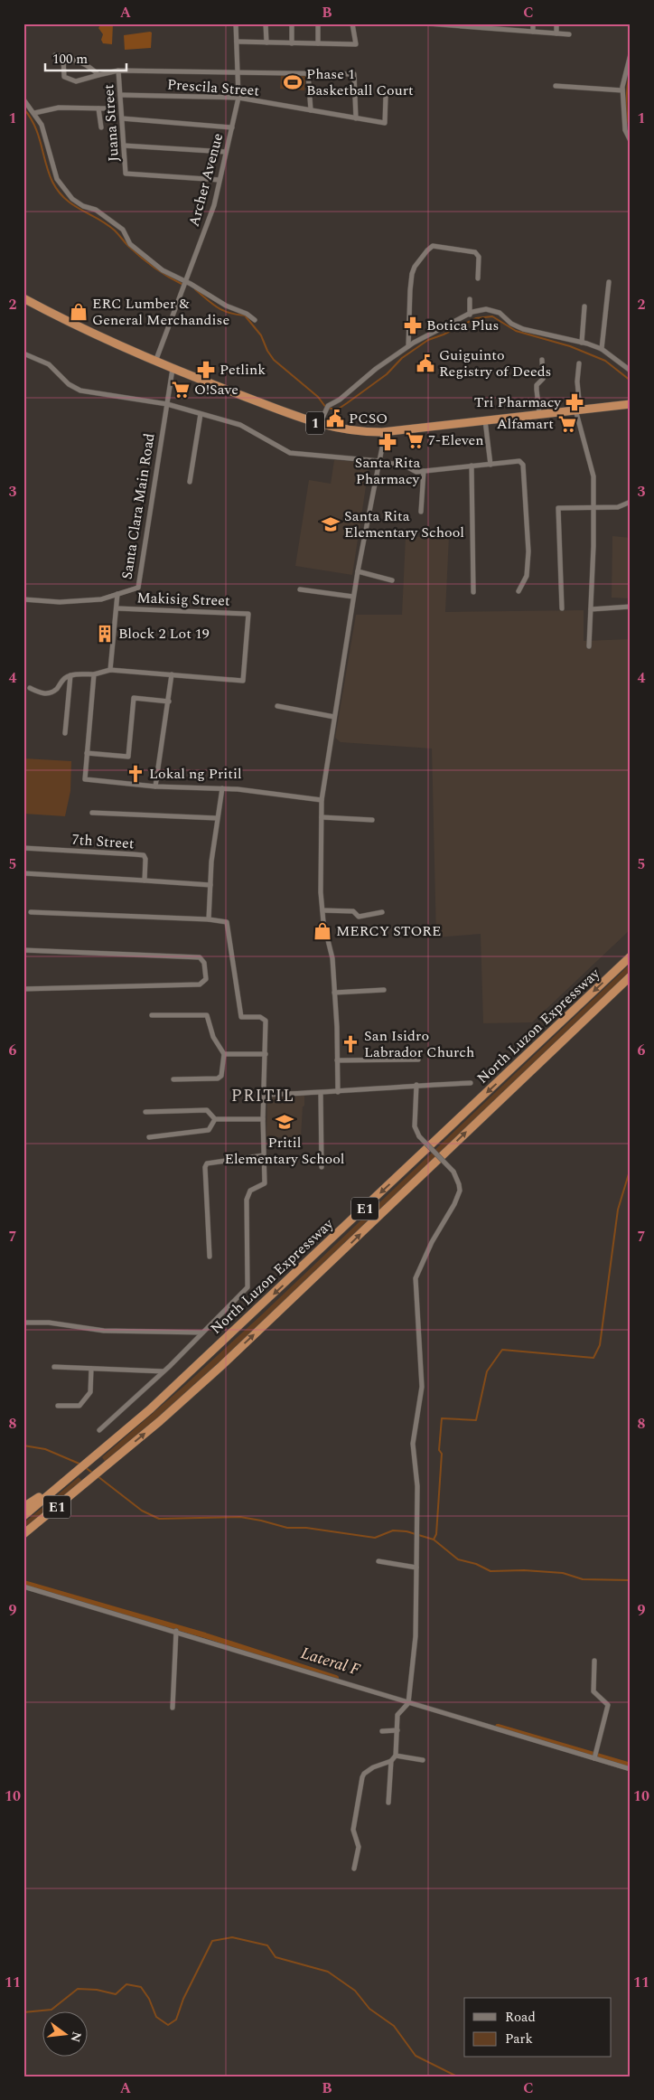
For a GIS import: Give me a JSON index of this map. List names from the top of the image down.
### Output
{
  "streets": {
    "highway": ["1", "North Luzon Expressway", "E1"],
    "street": [
      "Prescila Street",
      "Juana Street",
      "Archer Avenue",
      "Santa Clara Main Road",
      "Makisig Street",
      "7th Street"
    ]
  },
  "crossings": [
    ["Prescila Street", "Juana Street"],
    ["Prescila Street", "Archer Avenue"],
    ["Juana Street", "Archer Avenue"],
    ["Archer Avenue", "1"],
    ["1", "Santa Clara Main Road"]
  ],
  "districts": ["PRITIL"],
  "water": ["Lateral F"],
  "places": {
    "sports": ["Phase 1 Basketball Court"],
    "shop": ["ERC Lumber & General Merchandise", "MERCY STORE"],
    "pharmacy": [
      "Botica Plus",
      "Petlink",
      "Tri Pharmacy",
      "Santa Rita Pharmacy"
    ],
    "public building": ["Guiguinto Registry of Deeds", "PCSO"],
    "supermarket": ["O!Save", "Alfamart", "7-Eleven"],
    "school or university": ["Santa Rita Elementary School", "Pritil Elementary School"],
    "building": ["Block 2 Lot 19"],
    "church": ["Lokal ng Pritil", "San Isidro Labrador Church"]
  },
  "legend": ["Road", "Park"],
  "scale_bar": "100 m",
  "north": "right",
  "grid": {
    "columns": ["A", "B", "C"],
    "rows": [
      "1",
      "2",
      "3",
      "4",
      "5",
      "6",
      "7",
      "8",
      "9",
      "10",
      "11"
    ]
  }
}
